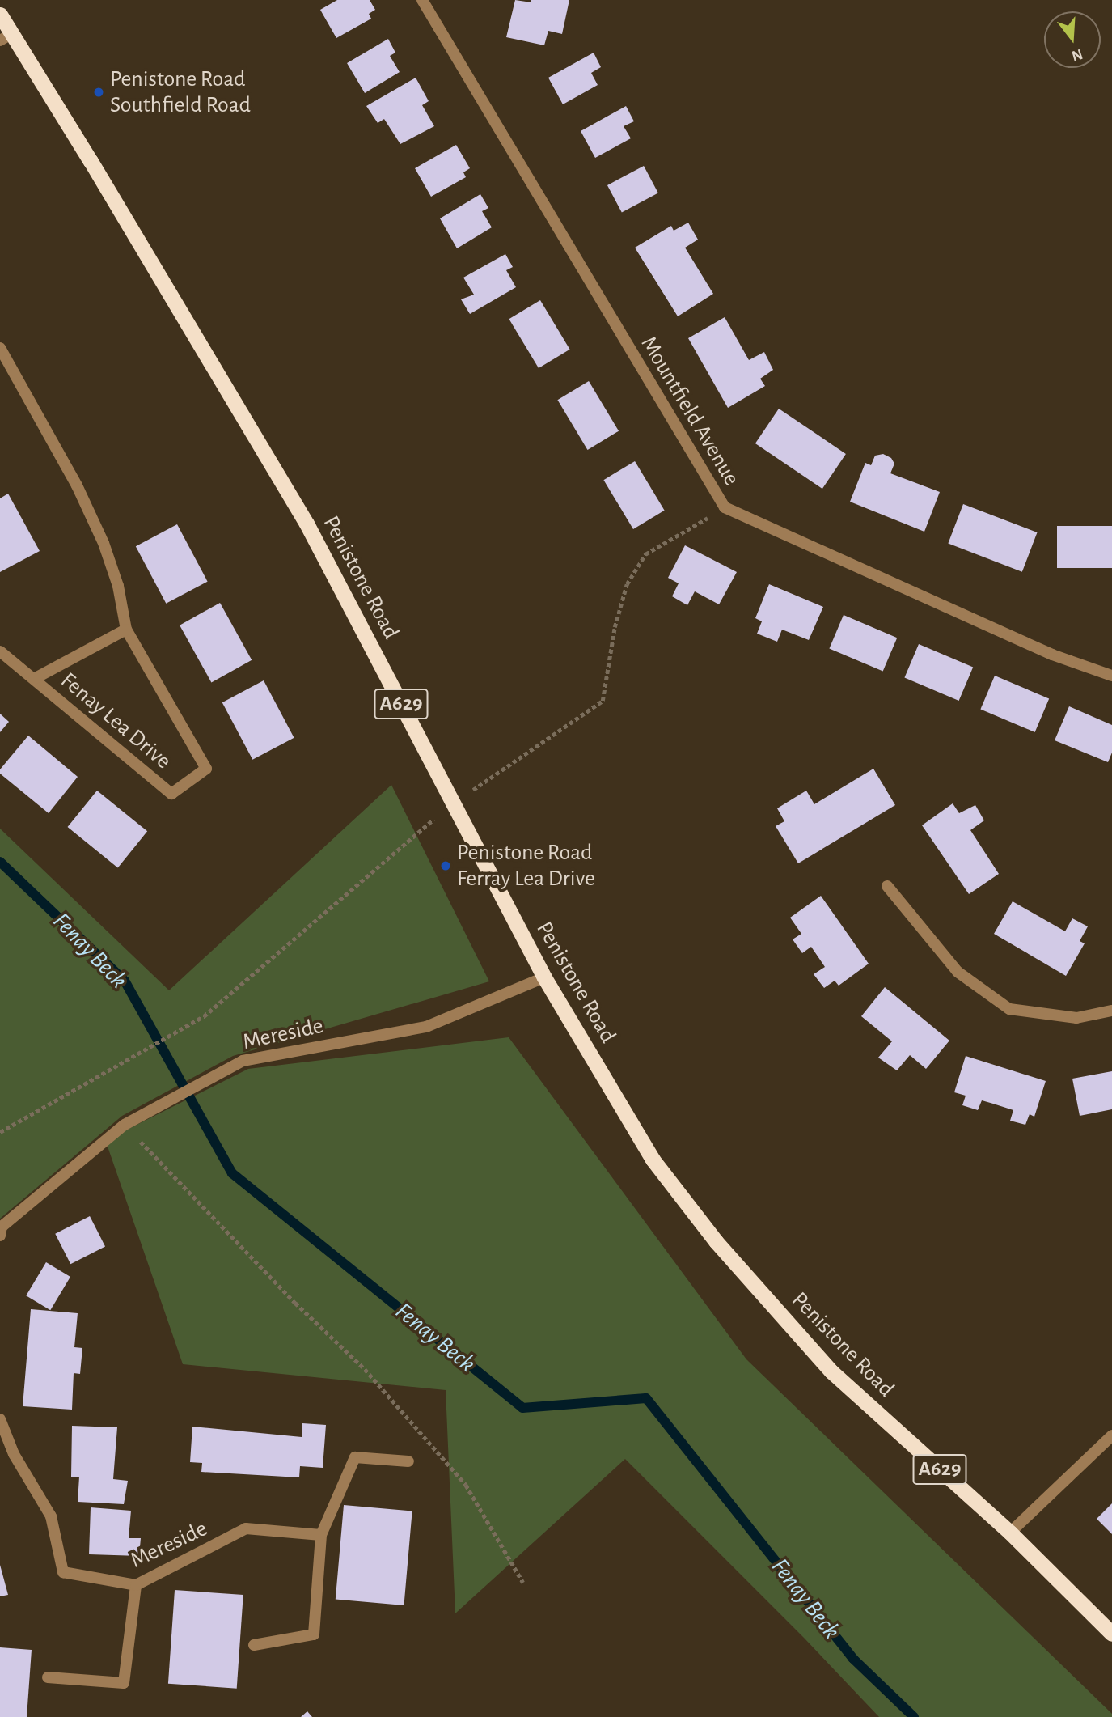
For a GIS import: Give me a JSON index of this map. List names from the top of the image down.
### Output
{
  "streets": {
    "highway": ["Penistone Road", "A629"],
    "street": ["Mountfield Avenue", "Fenay Lea Drive", "Mereside"]
  },
  "crossings": [
    ["Penistone Road", "Mereside"]
  ],
  "water": ["Fenay Beck"],
  "places": ["Penistone Road Southfield Road", "Penistone Road Ferray Lea Drive"],
  "north": "bottom"
}
